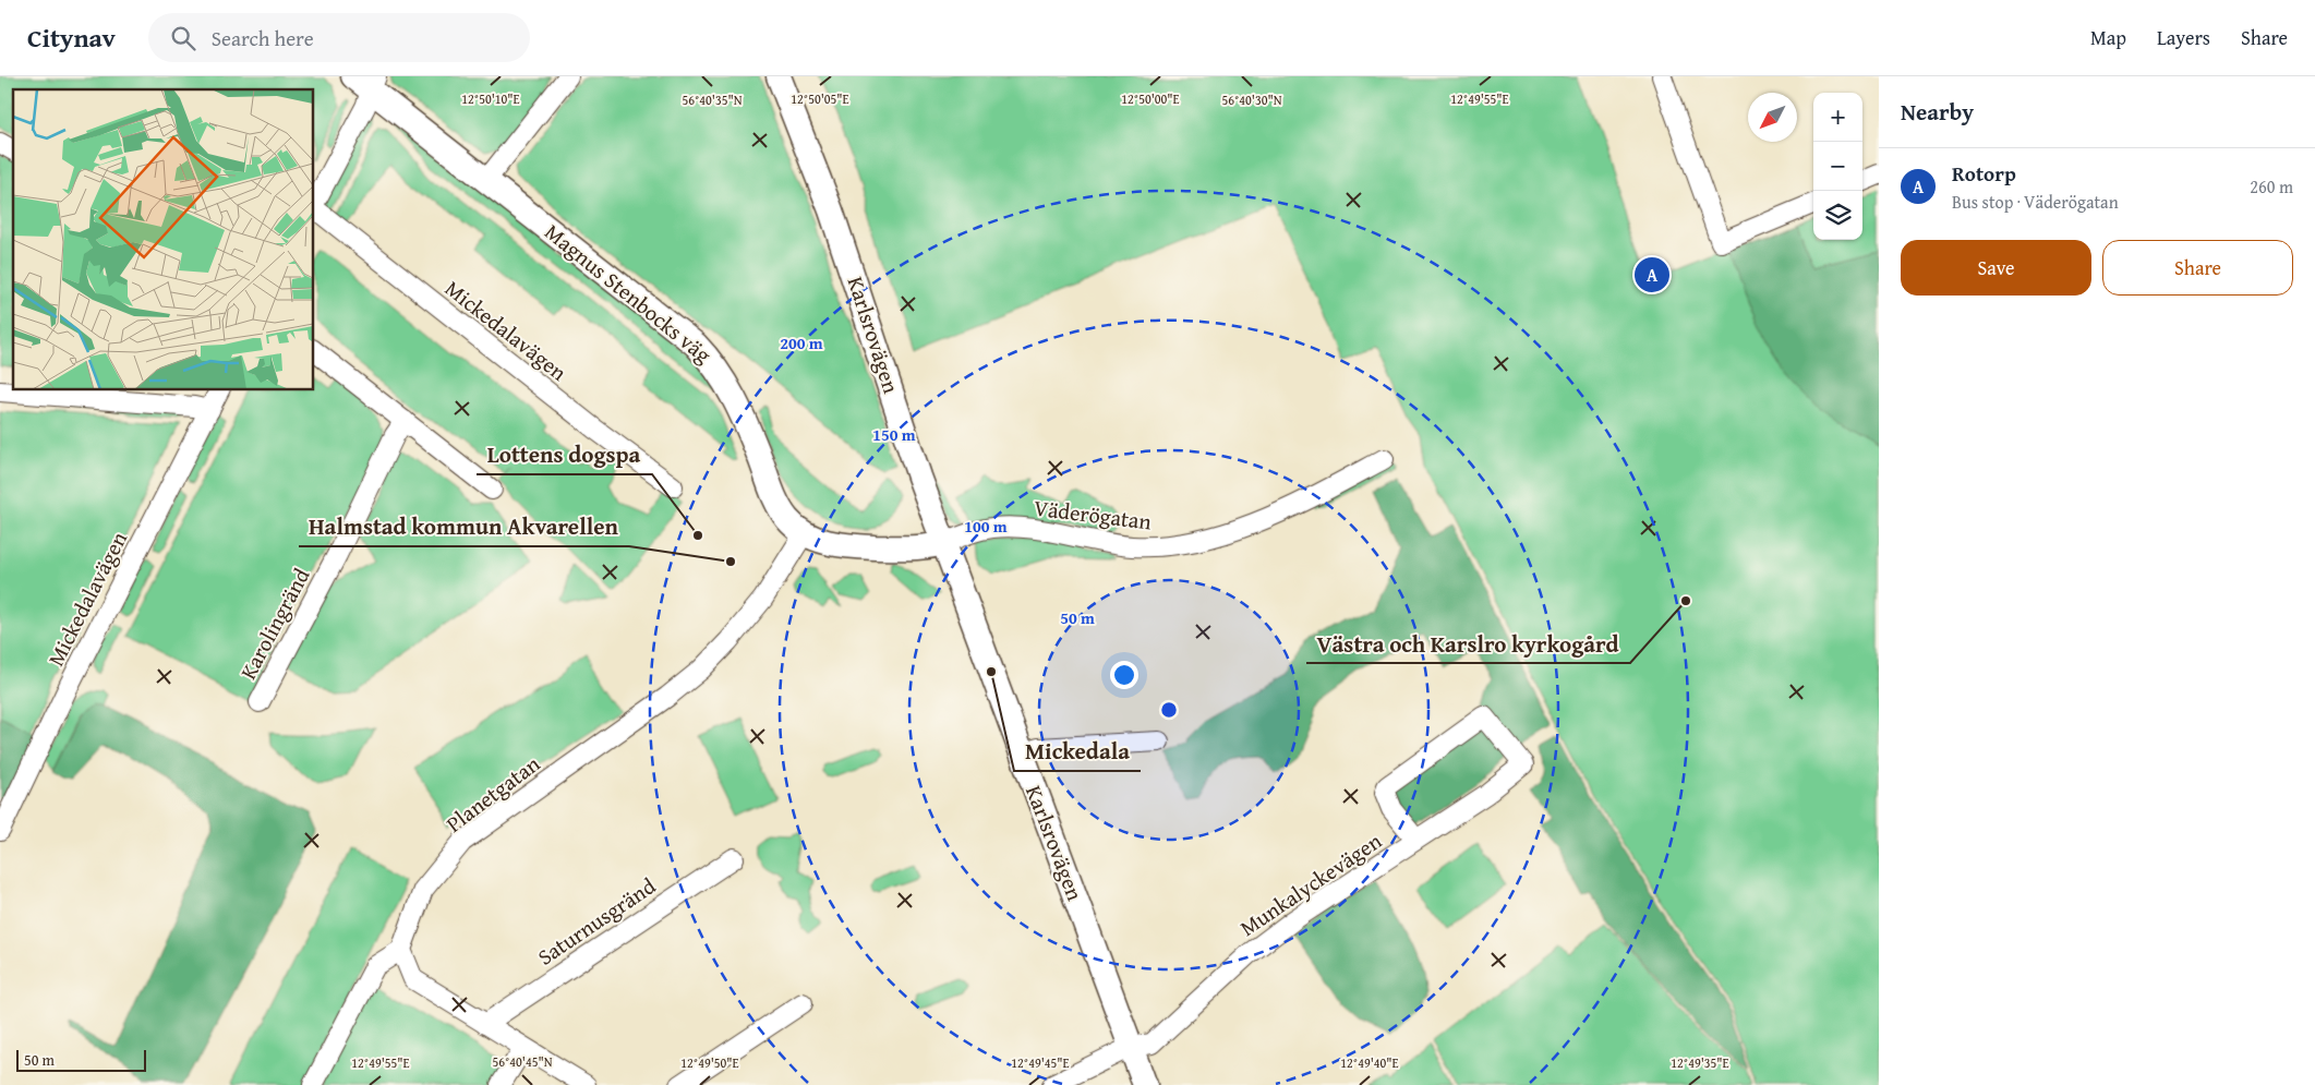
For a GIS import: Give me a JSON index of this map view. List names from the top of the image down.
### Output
{
  "streets": {
    "street": [
      "Magnus Stenbocks väg",
      "Mickedalavägen",
      "Karlsrovägen",
      "Väderögatan",
      "Karolingränd",
      "Planetgatan",
      "Munkalyckevägen",
      "Saturnusgränd"
    ]
  },
  "crossings": [
    ["Magnus Stenbocks väg", "Mickedalavägen"],
    ["Magnus Stenbocks väg", "Karlsrovägen"],
    ["Magnus Stenbocks väg", "Väderögatan"],
    ["Magnus Stenbocks väg", "Planetgatan"],
    ["Karlsrovägen", "Väderögatan"],
    ["Karlsrovägen", "Munkalyckevägen"]
  ],
  "places": [
    "Lottens dogspa",
    "Halmstad kommun Akvarellen",
    "Västra och Karslro kyrkogård",
    "Mickedala"
  ],
  "scale_bar": "50 m",
  "north": "bottom left",
  "page": {
    "header": "Citynav",
    "search": "Search here",
    "nav": ["Map", "Layers", "Share"],
    "heading": "Nearby",
    "map_buttons": ["+", "−"],
    "list": [
      {
        "mark": "A",
        "name": "Rotorp",
        "note": "Bus stop · Väderögatan",
        "value": "260 m"
      }
    ],
    "buttons": ["Save", "Share"],
    "pins": "A",
    "scale": "50 m"
  },
  "coordinates": [
    "12°50'10\"E",
    "12°50'05\"E",
    "12°50'00\"E",
    "12°49'55\"E",
    "56°40'35\"N",
    "56°40'30\"N",
    "56°40'45\"N",
    "12°49'50\"E",
    "12°49'45\"E",
    "12°49'40\"E",
    "12°49'35\"E"
  ],
  "rings": [
    "200 m",
    "150 m",
    "100 m",
    "50 m"
  ]
}
